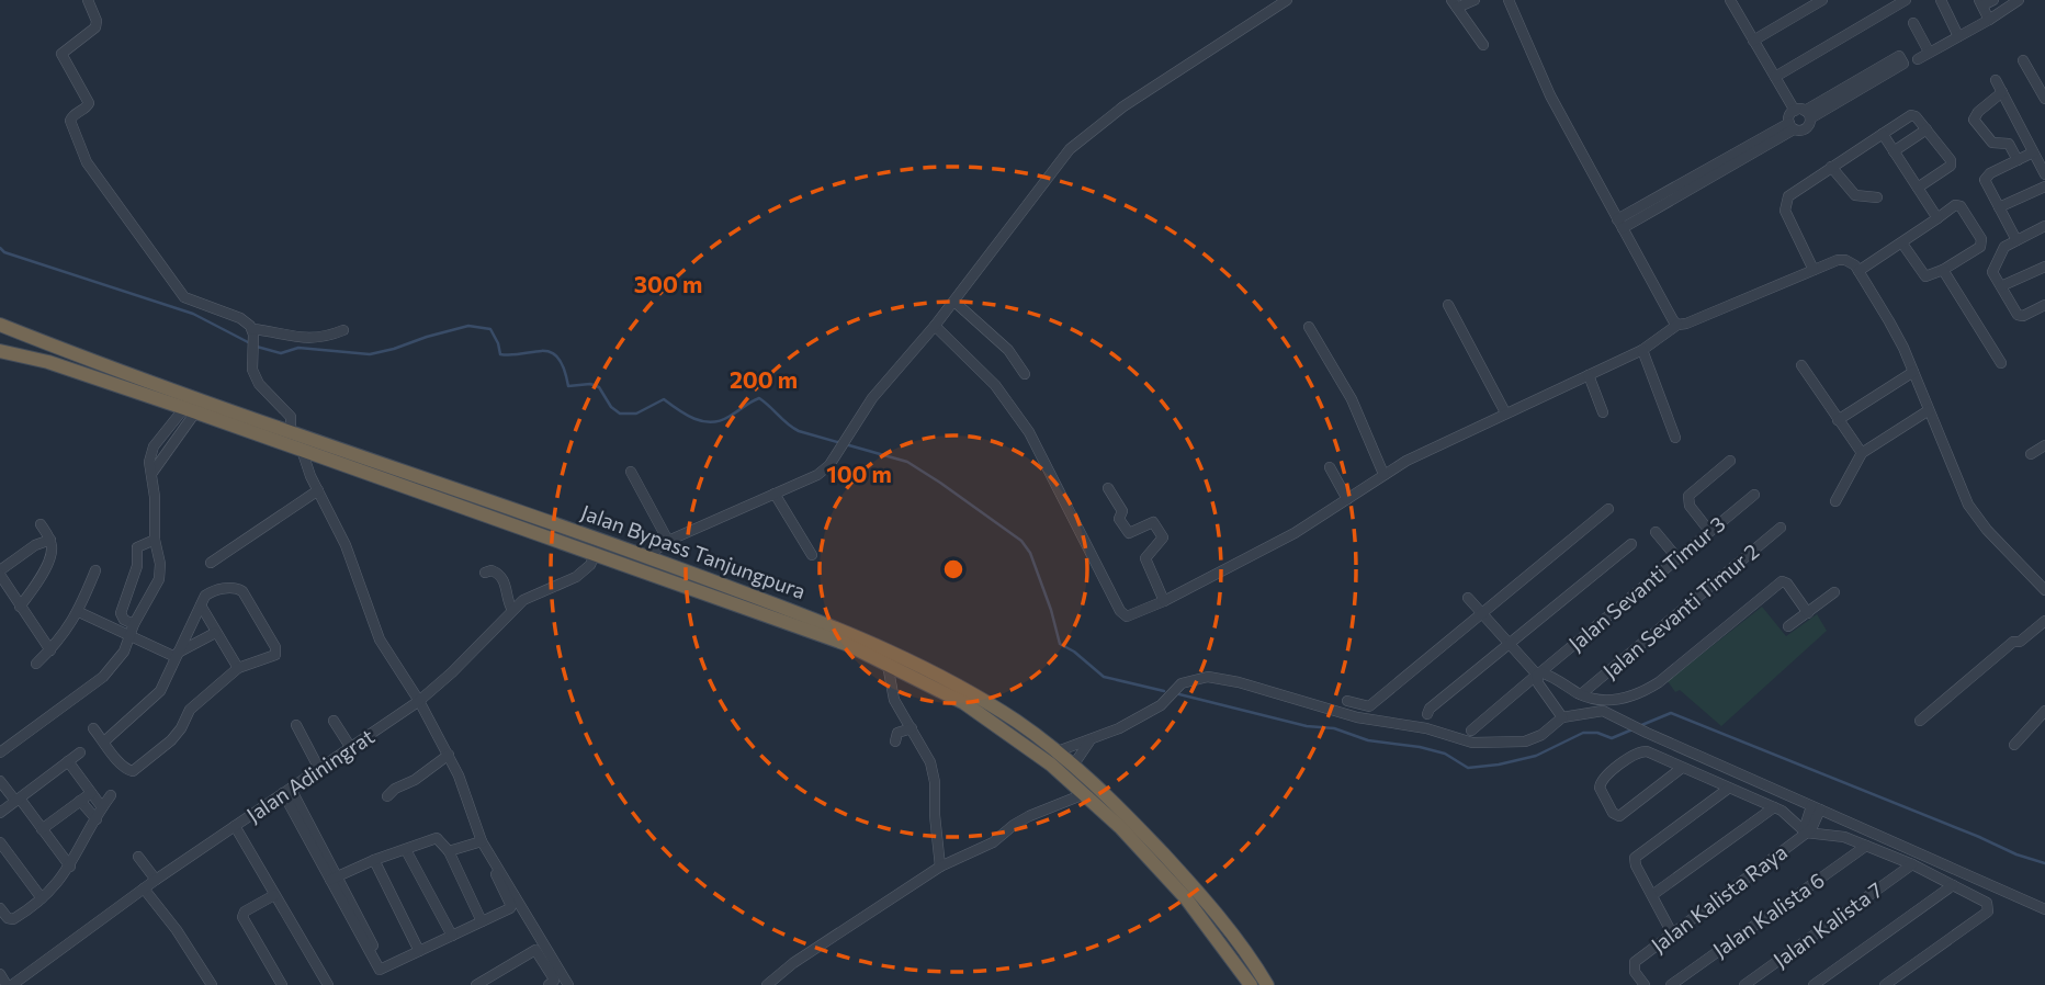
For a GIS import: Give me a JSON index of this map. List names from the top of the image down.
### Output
{
  "streets": {
    "highway": ["Jalan Bypass Tanjungpura"],
    "street": [
      "Jalan Sevanti Timur 3",
      "Jalan Sevanti Timur 2",
      "Jalan Adiningrat",
      "Jalan Kalista Raya",
      "Jalan Kalista 6",
      "Jalan Kalista 7"
    ]
  },
  "crossings": [
    ["Jalan Bypass Tanjungpura", "Jalan Adiningrat"]
  ],
  "rings": ["300 m", "200 m", "100 m"]
}
